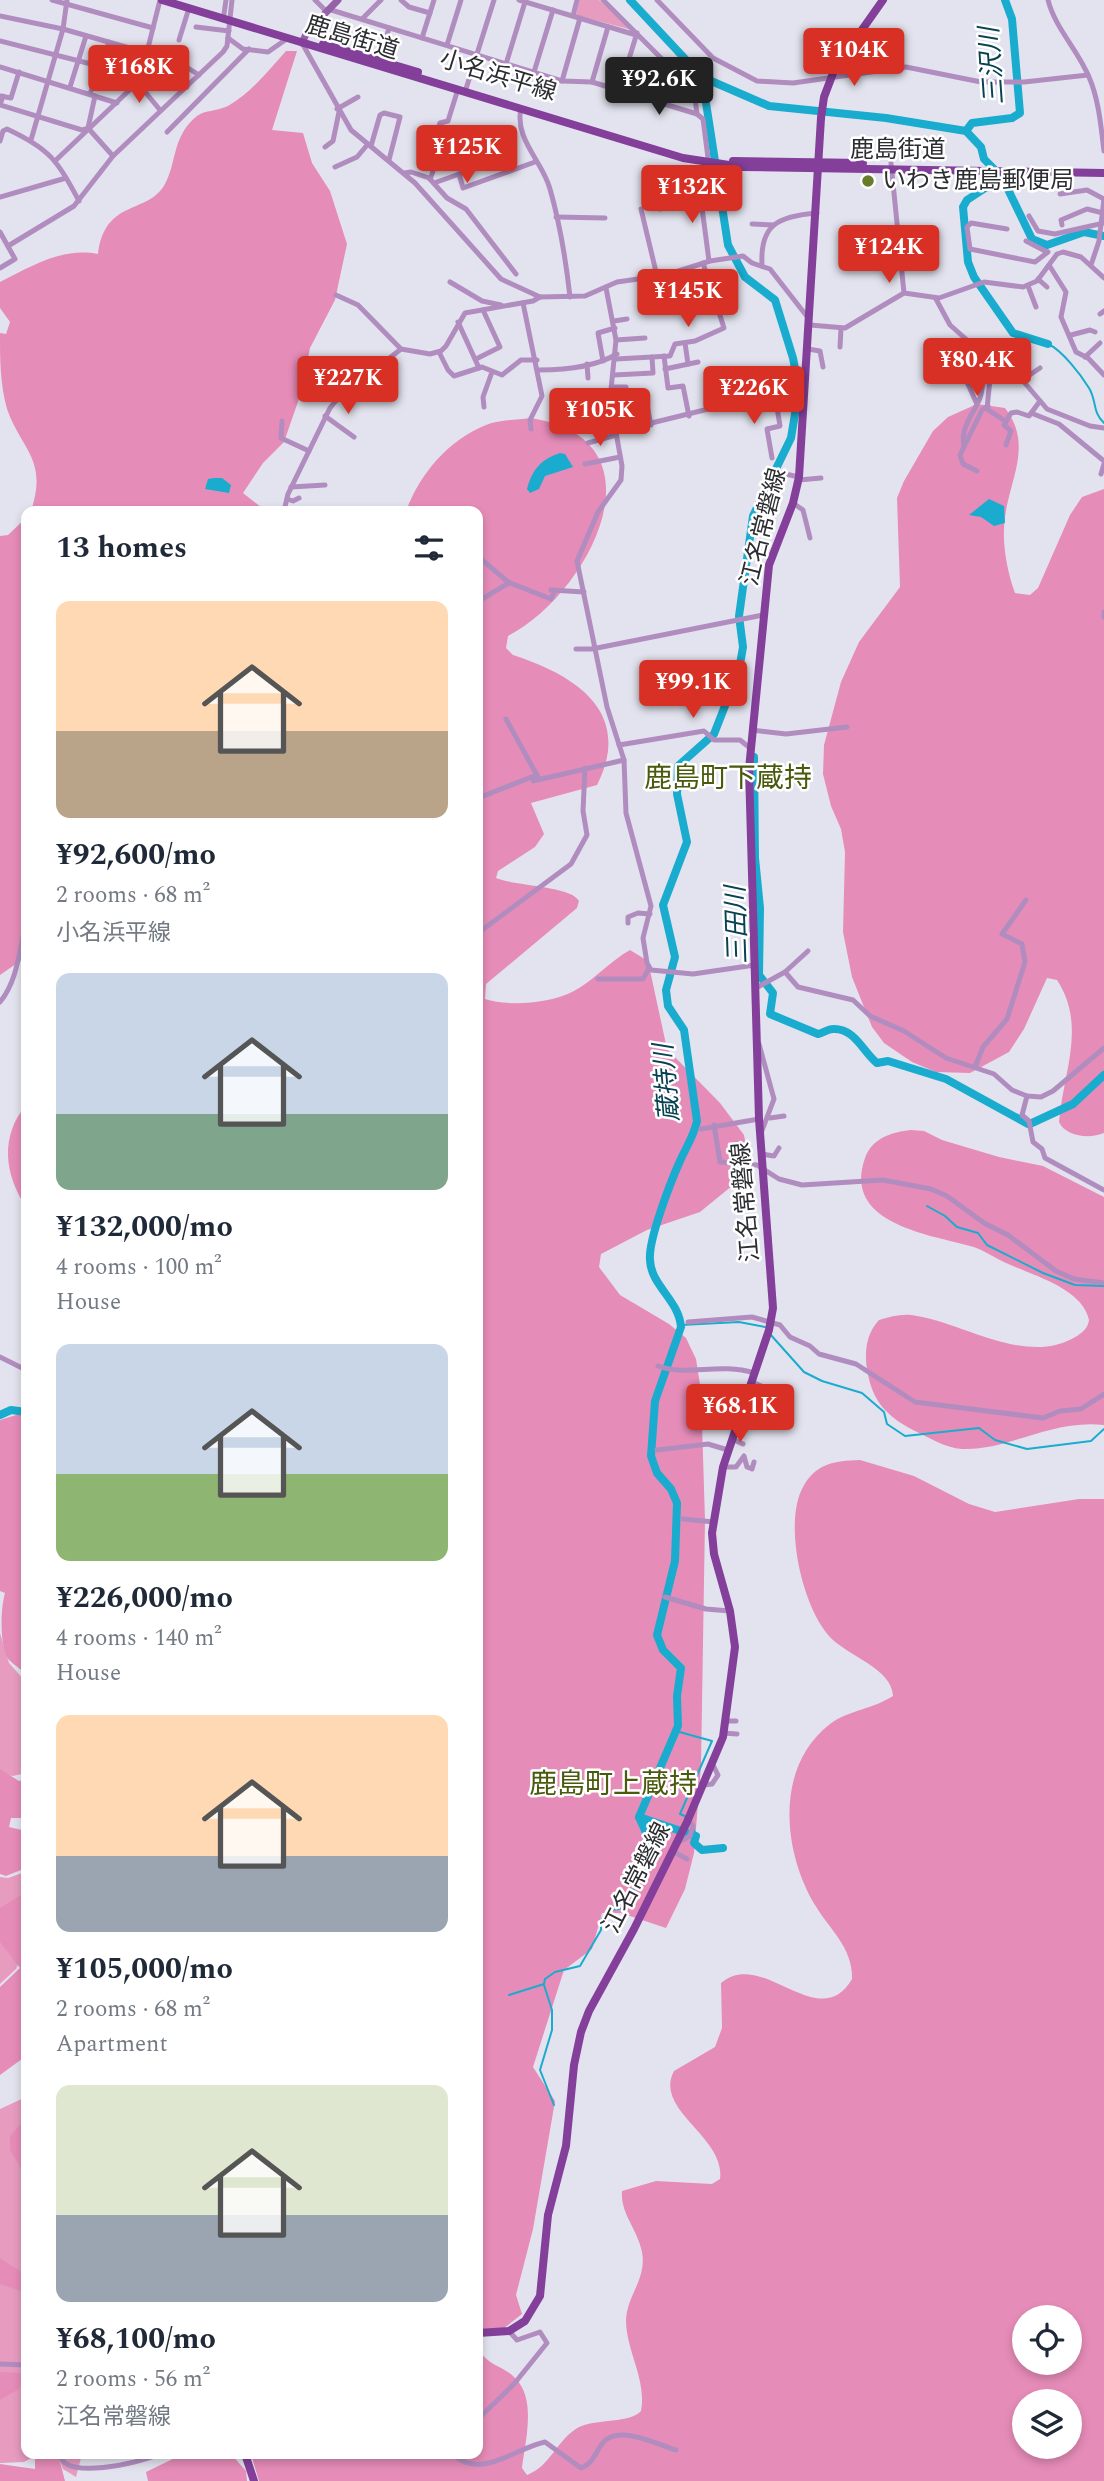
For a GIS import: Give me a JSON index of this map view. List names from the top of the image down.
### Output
{
  "streets": {
    "main road": ["鹿島街道", "小名浜平線", "江名常磐線"]
  },
  "crossings": [
    ["鹿島街道", "小名浜平線"],
    ["小名浜平線", "江名常磐線"]
  ],
  "districts": ["鹿島町下蔵持", "鹿島町上蔵持"],
  "water": ["三沢川", "三田川", "蔵持川"],
  "places": ["いわき鹿島郵便局"],
  "page": {
    "price": [
      "¥104K",
      "¥168K",
      "¥92.6K",
      "¥125K",
      "¥132K",
      "¥124K",
      "¥145K",
      "¥80.4K",
      "¥227K",
      "¥226K",
      "¥105K",
      "¥99.1K",
      "¥68.1K"
    ],
    "heading": "13 homes",
    "list": [
      {
        "name": "¥92,600/mo",
        "note": "2 rooms · 68 m² · 小名浜平線"
      },
      {
        "name": "¥132,000/mo",
        "note": "4 rooms · 100 m² · House"
      },
      {
        "name": "¥226,000/mo",
        "note": "4 rooms · 140 m² · House"
      },
      {
        "name": "¥105,000/mo",
        "note": "2 rooms · 68 m² · Apartment"
      },
      {
        "name": "¥68,100/mo",
        "note": "2 rooms · 56 m² · 江名常磐線"
      }
    ]
  }
}
